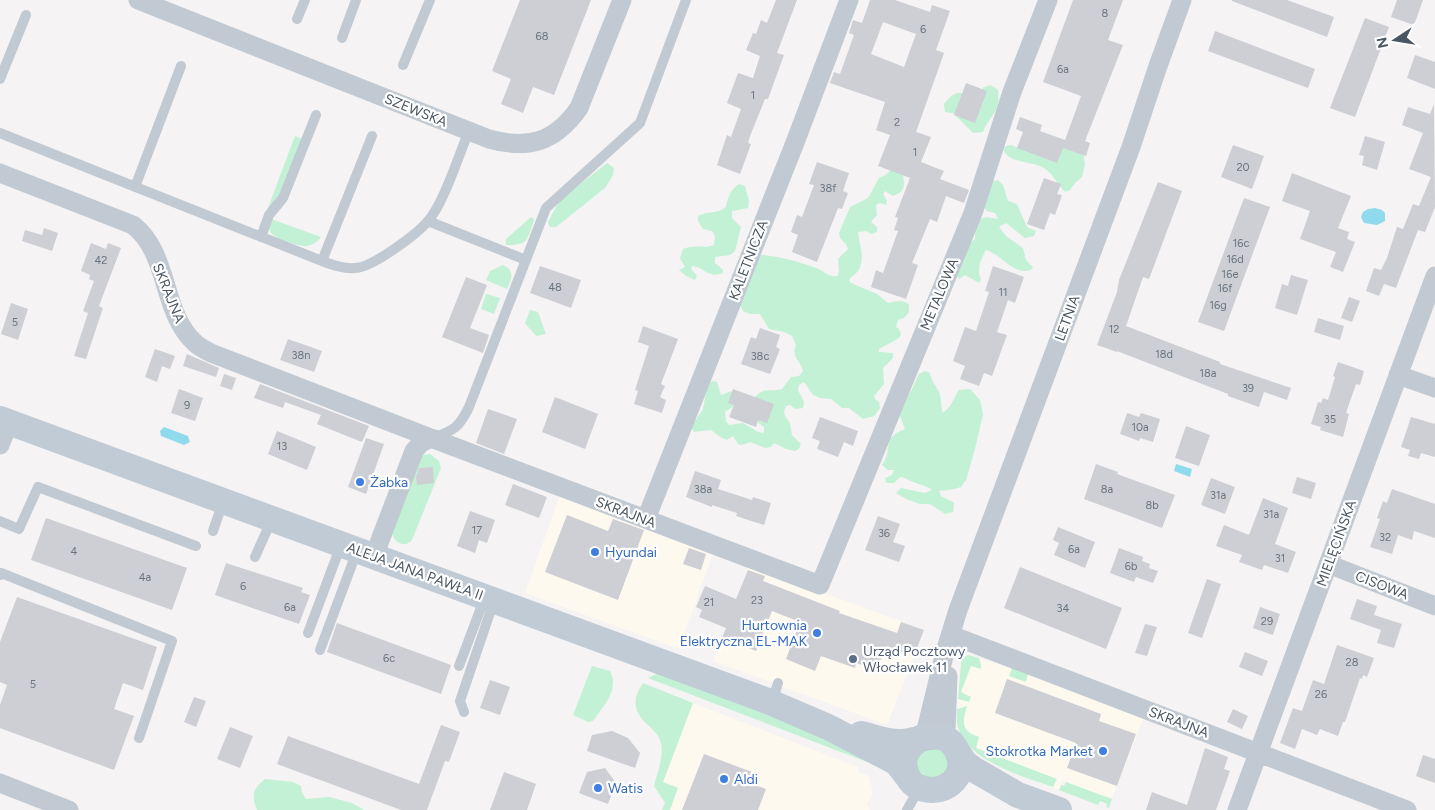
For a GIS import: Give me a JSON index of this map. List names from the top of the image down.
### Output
{
  "streets": {
    "main road": ["ALEJA JANA PAWŁA II"],
    "street": [
      "SZEWSKA",
      "KALETNICZA",
      "SKRAJNA",
      "METALOWA",
      "LETNIA",
      "MIELĘCIŃSKA",
      "CISOWA"
    ]
  },
  "crossings": [
    ["KALETNICZA", "SKRAJNA"],
    ["SKRAJNA", "METALOWA"],
    ["SKRAJNA", "LETNIA"],
    ["SKRAJNA", "MIELĘCIŃSKA"],
    ["LETNIA", "ALEJA JANA PAWŁA II"],
    ["MIELĘCIŃSKA", "CISOWA"]
  ],
  "places": [
    "Żabka",
    "Hyundai",
    "Hurtownia Elektryczna EL-MAK",
    "Urząd Pocztowy Włocławek 11",
    "Stokrotka Market",
    "Aldi",
    "Watis"
  ],
  "house_numbers": [
    "8",
    "6",
    "68",
    "6a",
    "1",
    "2",
    "1",
    "20",
    "38f",
    "16c",
    "16d",
    "42",
    "16e",
    "48",
    "16f",
    "11",
    "16g",
    "5",
    "12",
    "18d",
    "38n",
    "38c",
    "18a",
    "39",
    "9",
    "35",
    "10a",
    "13",
    "38a",
    "8a",
    "31a",
    "8b",
    "31a",
    "17",
    "36",
    "32",
    "6a",
    "4",
    "31",
    "6b",
    "4a",
    "6",
    "23",
    "21",
    "6a",
    "34",
    "29",
    "6c",
    "28",
    "5",
    "26"
  ],
  "north": "left"
}
